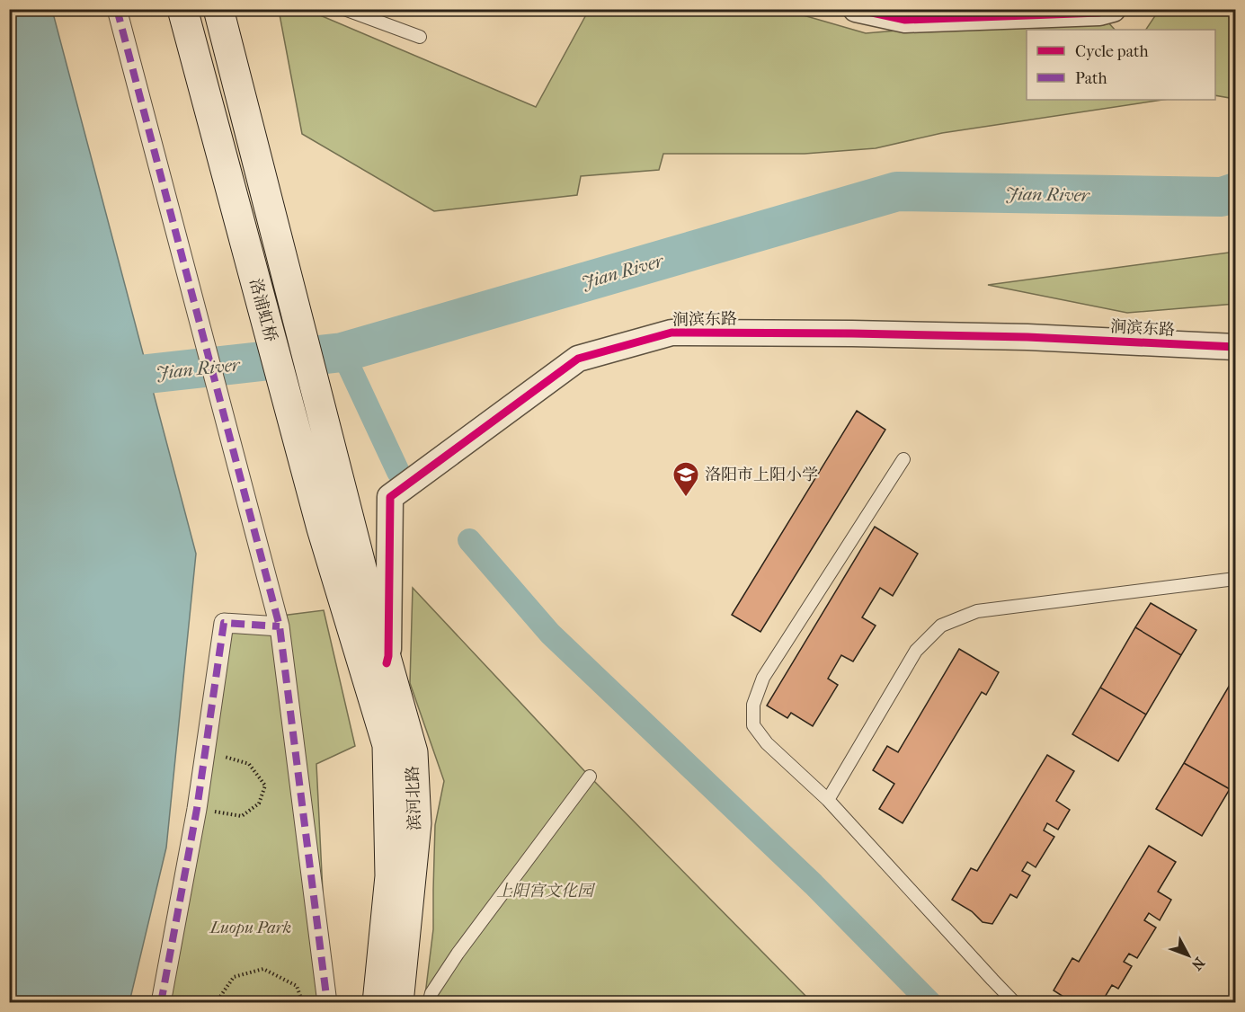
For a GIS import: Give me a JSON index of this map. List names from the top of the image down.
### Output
{
  "streets": {
    "main road": ["洛浦虹桥", "滨河北路"],
    "street": ["涧滨东路"]
  },
  "crossings": [
    ["洛浦虹桥", "滨河北路"],
    ["涧滨东路", "滨河北路"]
  ],
  "water": ["Jian River"],
  "parks": ["上阳宫文化园", "Luopu Park"],
  "places": {
    "school or university": ["洛阳市上阳小学"]
  },
  "legend": ["Cycle path", "Path"],
  "north": "bottom right"
}
